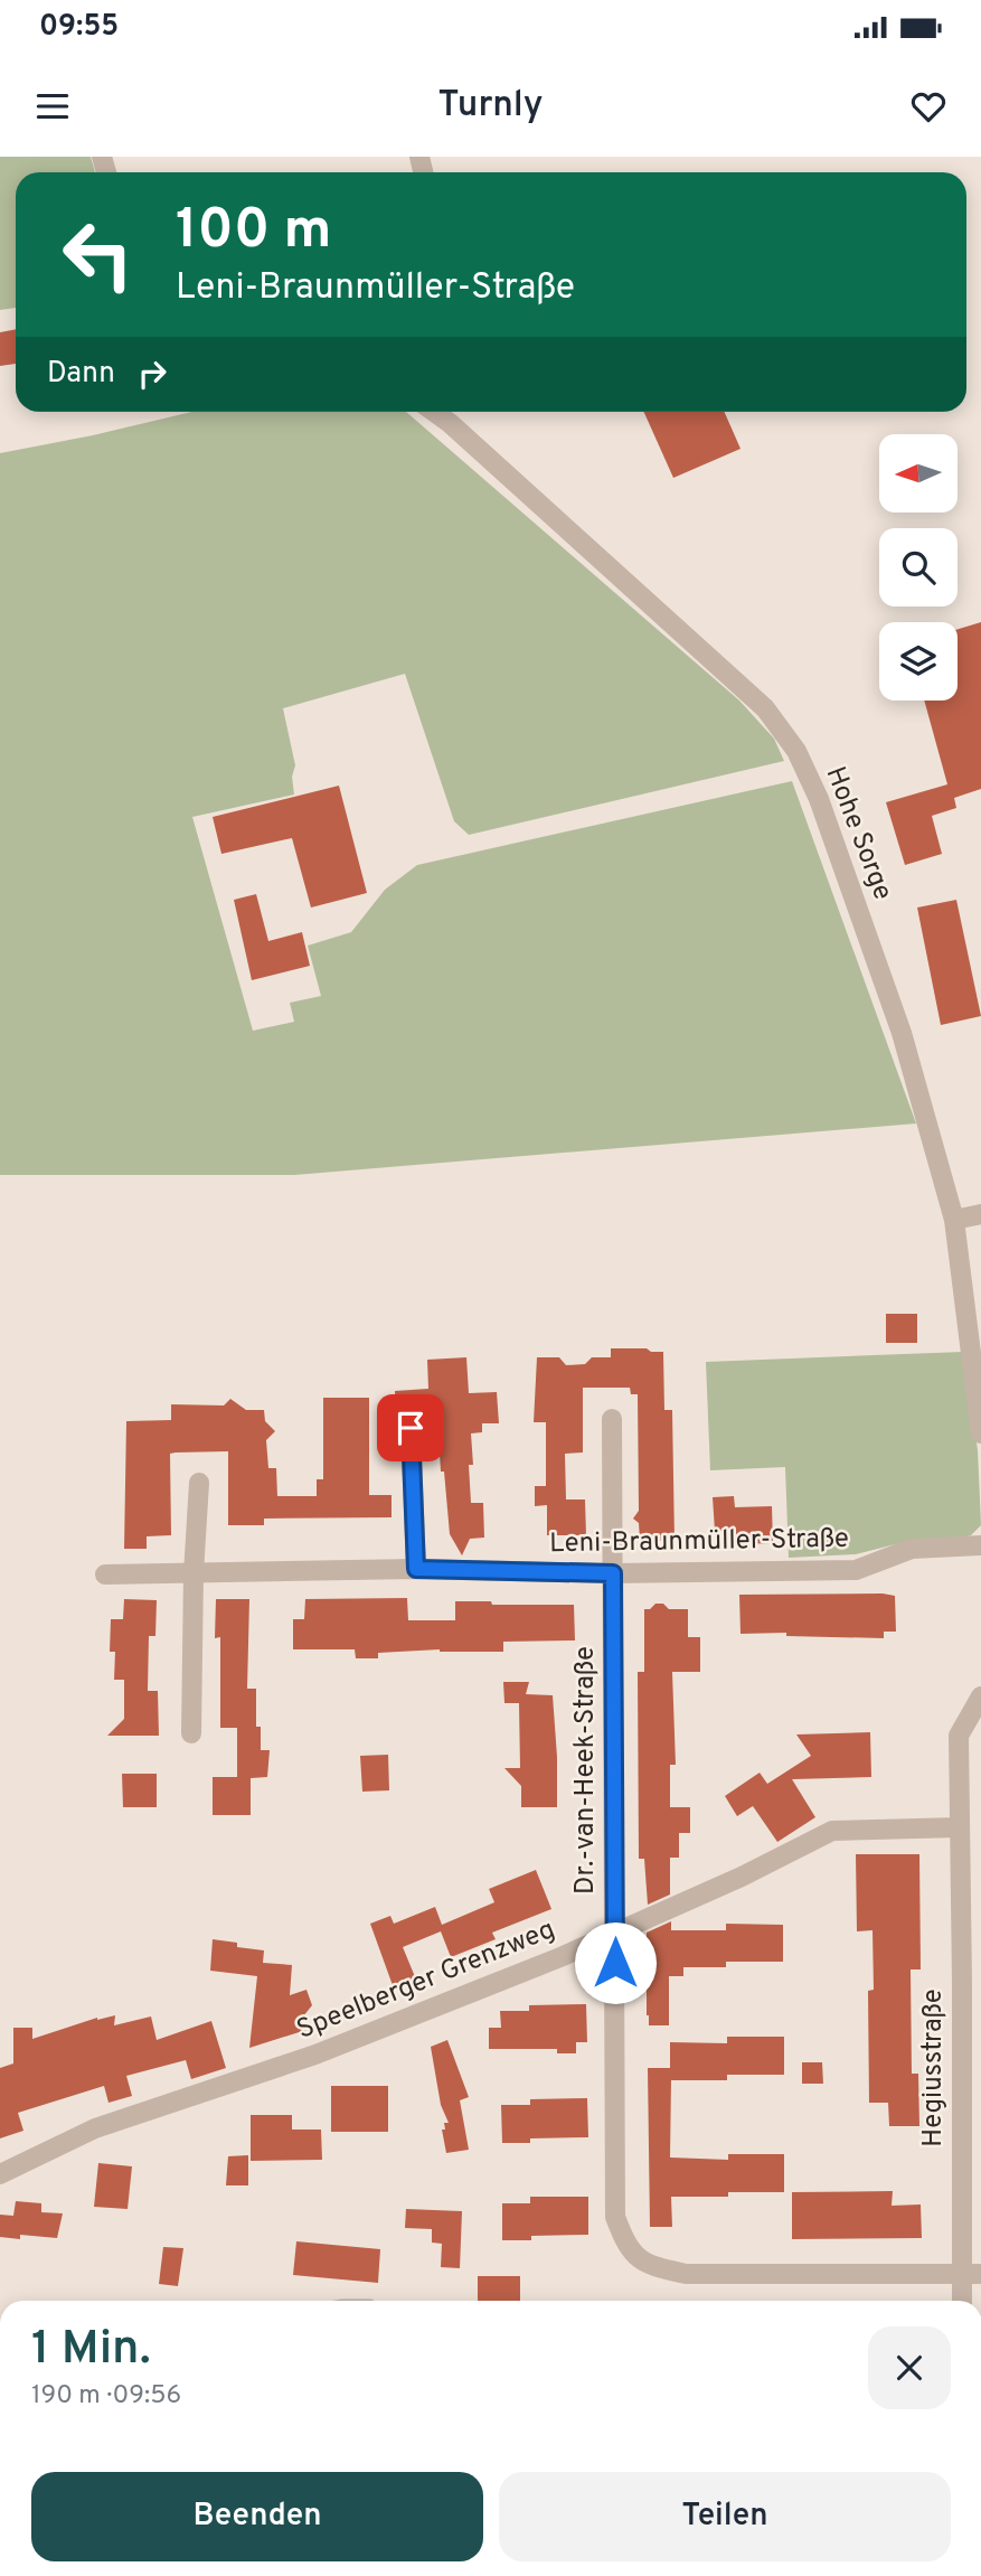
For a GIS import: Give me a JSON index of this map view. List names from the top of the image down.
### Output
{
  "streets": {
    "street": [
      "Hohe Sorge",
      "Leni-Braunmüller-Straße",
      "Dr.-van-Heek-Straße",
      "Speelberger Grenzweg",
      "Hegiusstraße"
    ]
  },
  "crossings": [
    ["Leni-Braunmüller-Straße", "Dr.-van-Heek-Straße"],
    ["Dr.-van-Heek-Straße", "Speelberger Grenzweg"],
    ["Dr.-van-Heek-Straße", "Hegiusstraße"],
    ["Speelberger Grenzweg", "Hegiusstraße"]
  ],
  "north": "left",
  "page": {
    "status": "09:55",
    "header": "Turnly",
    "turn": ["100 m", "Leni-Braunmüller-Straße"],
    "then": "Dann",
    "heading": ["1 Min.", "190 m · 09:56"],
    "buttons": ["Beenden", "Teilen"]
  }
}
